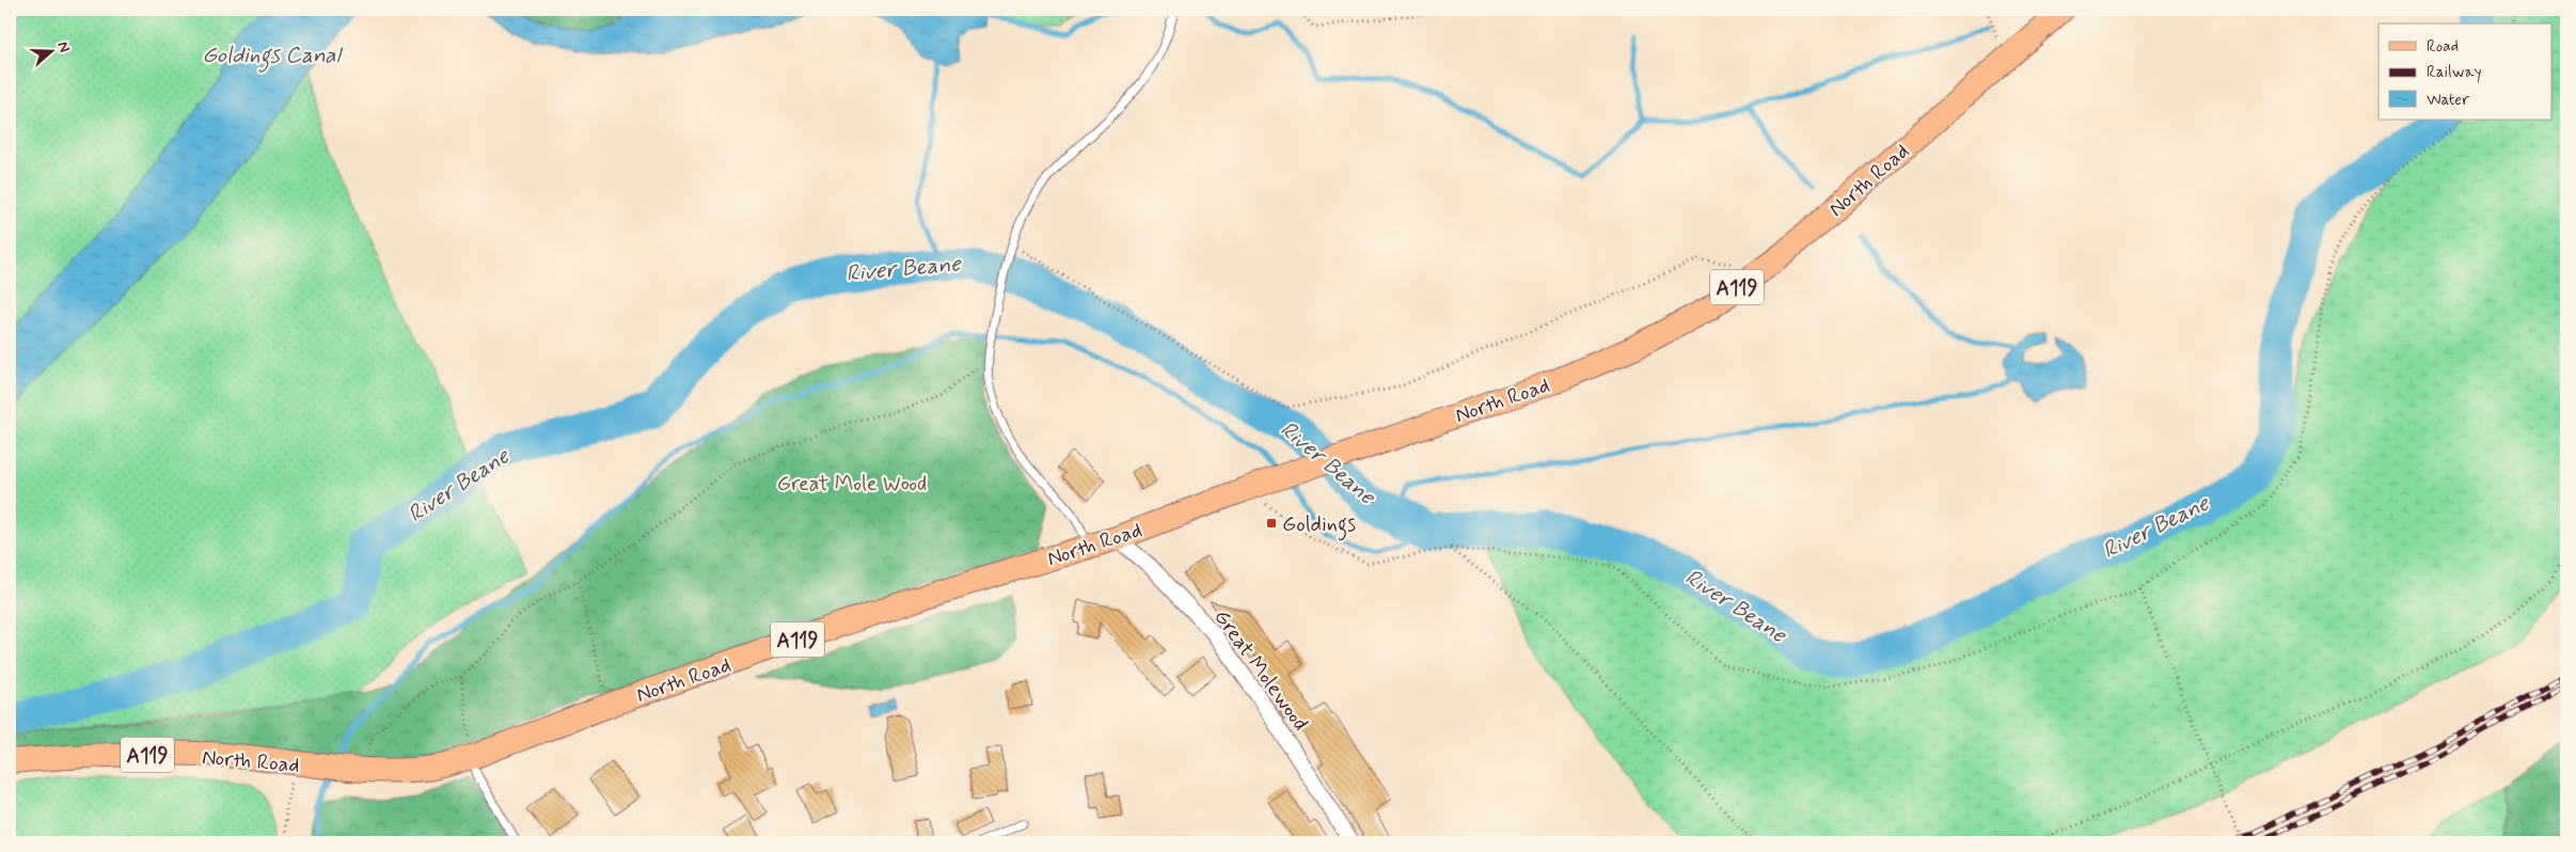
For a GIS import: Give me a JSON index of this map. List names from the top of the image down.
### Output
{
  "streets": {
    "main road": ["North Road", "A119"],
    "street": ["Great Molewood"]
  },
  "crossings": [
    ["North Road", "Great Molewood"]
  ],
  "water": ["Goldings Canal", "River Beane"],
  "parks": ["Great Mole Wood"],
  "places": {
    "transit": ["Goldings"]
  },
  "legend": ["Road", "Railway", "Water"],
  "north": "right"
}
